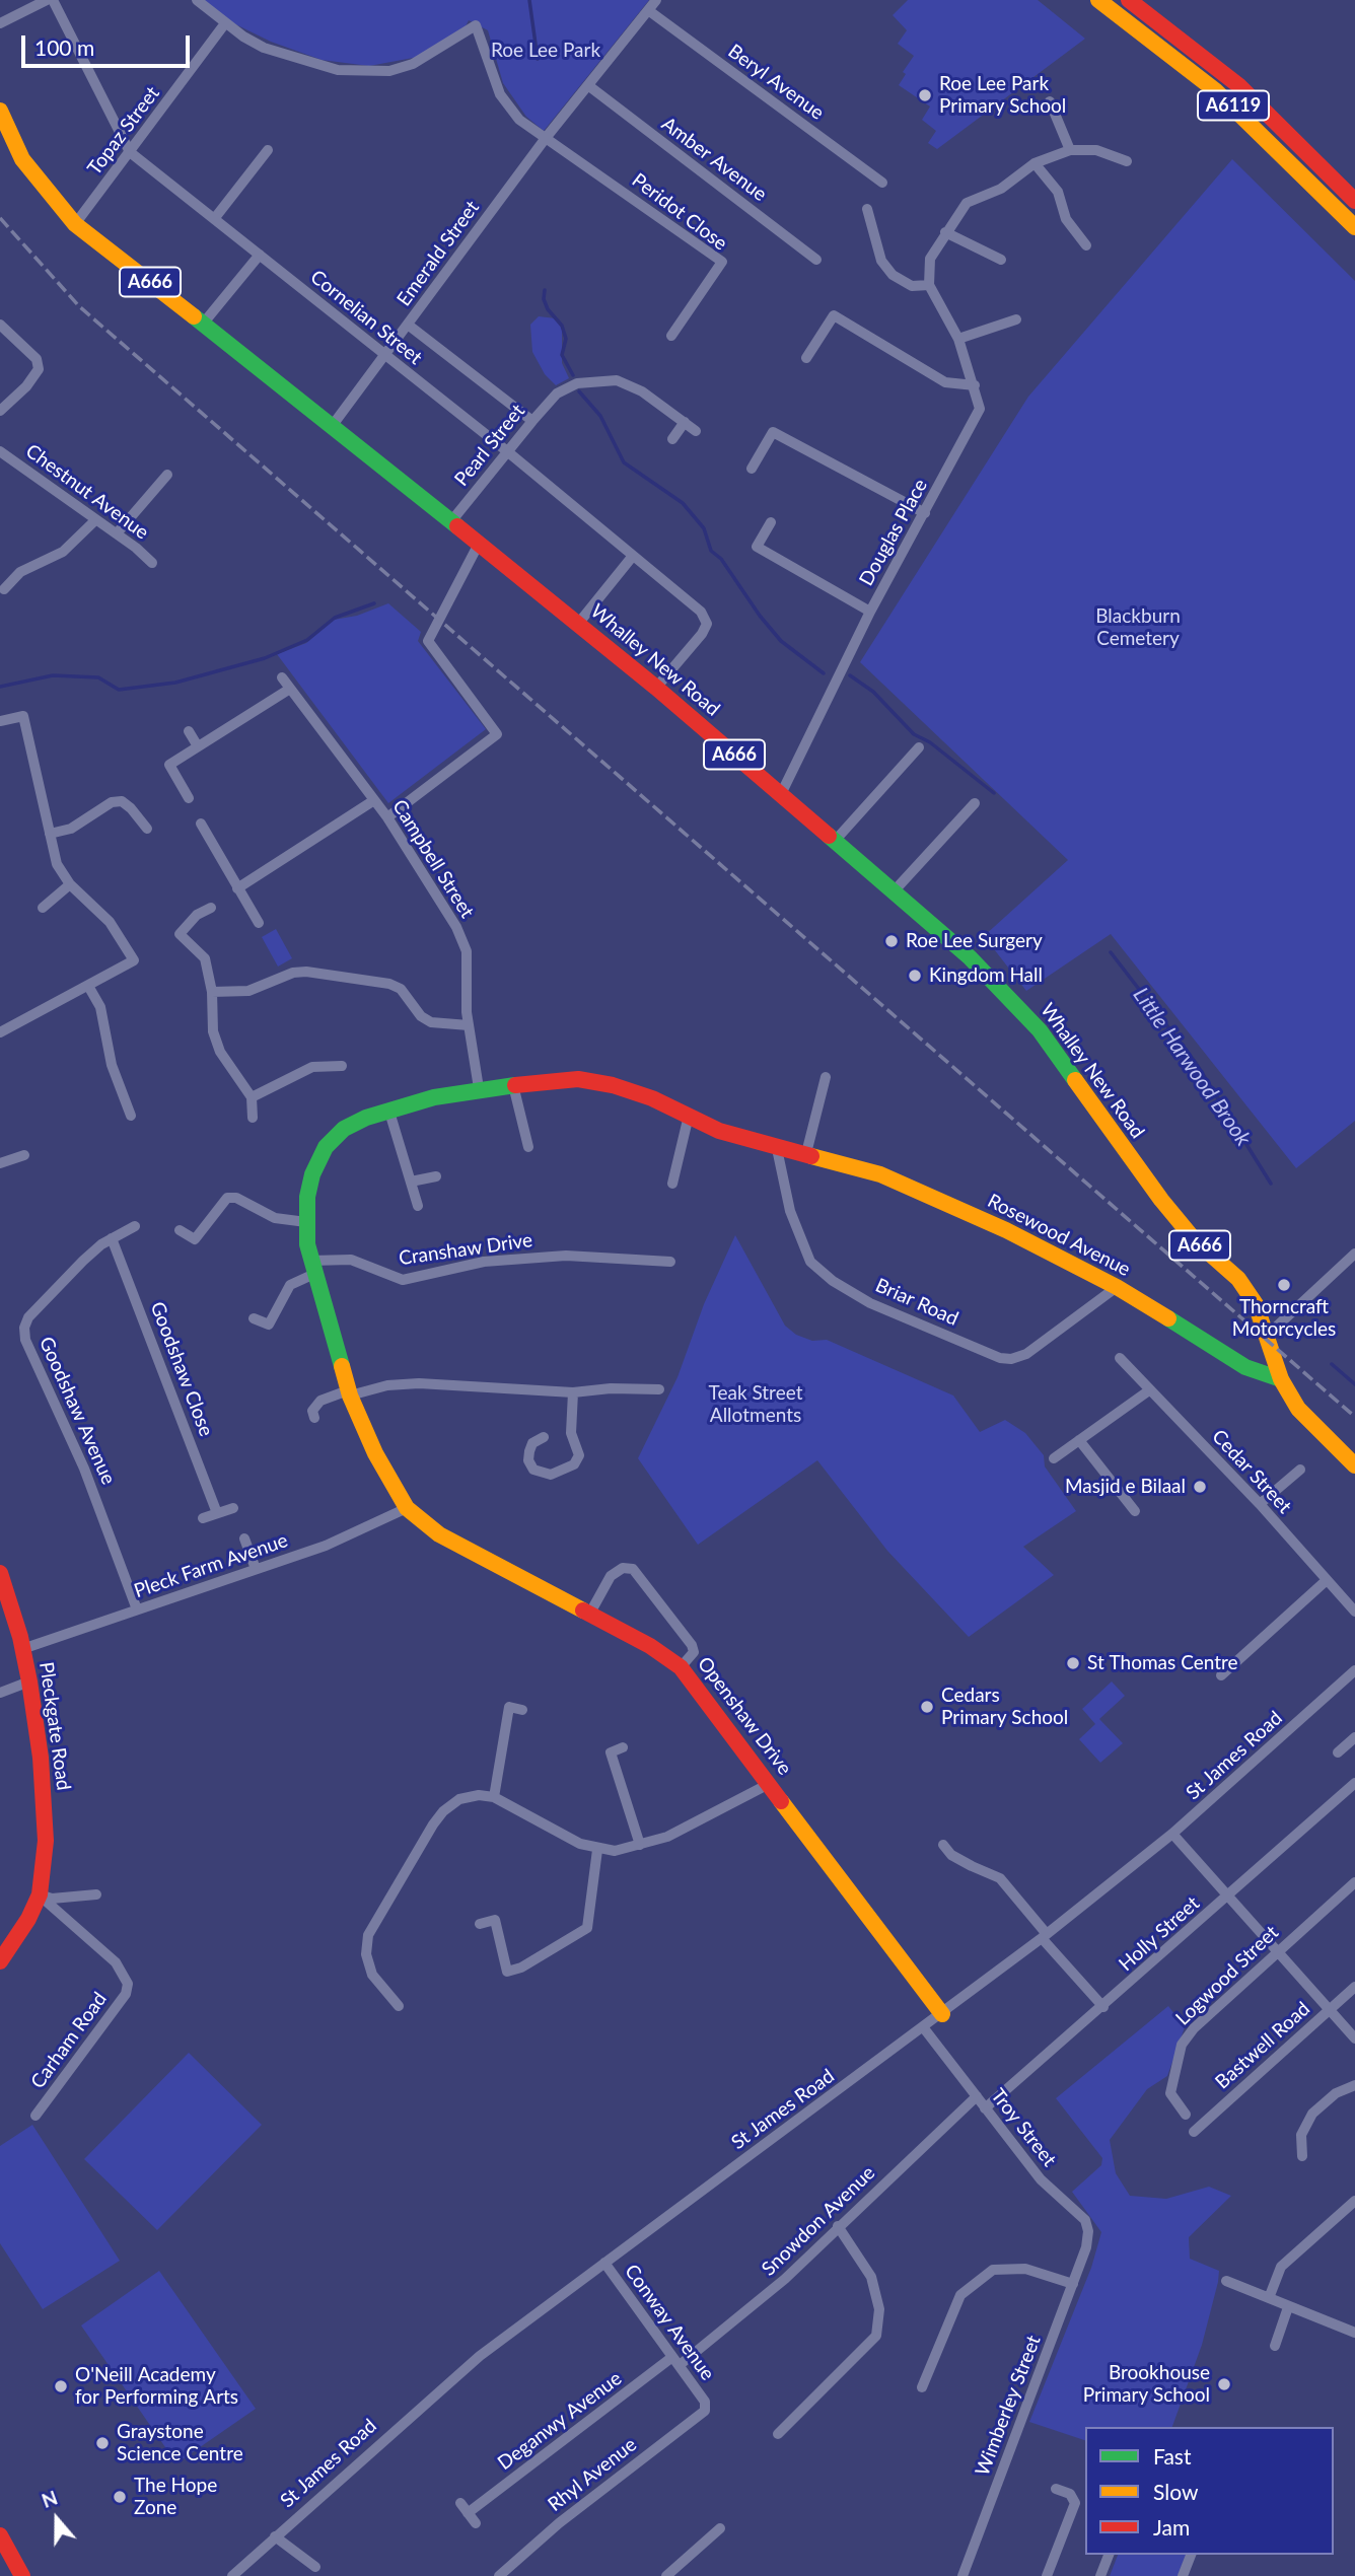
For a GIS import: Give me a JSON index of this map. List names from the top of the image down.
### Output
{
  "streets": {
    "main road": [
      "A6119",
      "A666",
      "Whalley New Road",
      "Rosewood Avenue",
      "Openshaw Drive",
      "Pleckgate Road"
    ],
    "street": [
      "Beryl Avenue",
      "Topaz Street",
      "Amber Avenue",
      "Peridot Close",
      "Emerald Street",
      "Cornelian Street",
      "Pearl Street",
      "Chestnut Avenue",
      "Douglas Place",
      "Campbell Street",
      "Cranshaw Drive",
      "Briar Road",
      "Goodshaw Close",
      "Goodshaw Avenue",
      "Cedar Street",
      "Pleck Farm Avenue",
      "St James Road",
      "Holly Street",
      "Logwood Street",
      "Carham Road",
      "Bastwell Road",
      "Troy Street",
      "Snowdon Avenue",
      "Conway Avenue",
      "Wimberley Street",
      "Deganwy Avenue",
      "Rhyl Avenue"
    ]
  },
  "crossings": [
    ["Beryl Avenue", "Emerald Street"],
    ["Topaz Street", "Cornelian Street"],
    ["Topaz Street", "Whalley New Road"],
    ["Amber Avenue", "Emerald Street"],
    ["Peridot Close", "Emerald Street"],
    ["Emerald Street", "Cornelian Street"],
    ["Emerald Street", "Whalley New Road"],
    ["Cornelian Street", "Pearl Street"],
    ["Cornelian Street", "Whalley New Road"],
    ["Pearl Street", "Whalley New Road"],
    ["Douglas Place", "Whalley New Road"],
    ["Whalley New Road", "Rosewood Avenue"],
    ["Campbell Street", "Rosewood Avenue"],
    ["Rosewood Avenue", "Briar Road"],
    ["Rosewood Avenue", "Openshaw Drive"],
    ["Cranshaw Drive", "Openshaw Drive"],
    ["Goodshaw Close", "Goodshaw Avenue"],
    ["Goodshaw Avenue", "Pleck Farm Avenue"],
    ["Pleck Farm Avenue", "Openshaw Drive"],
    ["Pleck Farm Avenue", "Pleckgate Road"],
    ["Openshaw Drive", "St James Road"],
    ["Pleckgate Road", "Carham Road"],
    ["St James Road", "Troy Street"],
    ["St James Road", "Conway Avenue"],
    ["Holly Street", "Troy Street"],
    ["Troy Street", "Snowdon Avenue"],
    ["Troy Street", "Wimberley Street"],
    ["Snowdon Avenue", "Conway Avenue"],
    ["Snowdon Avenue", "Deganwy Avenue"],
    ["Conway Avenue", "Deganwy Avenue"],
    ["Conway Avenue", "Rhyl Avenue"]
  ],
  "water": ["Little Harwood Brook"],
  "parks": ["Roe Lee Park", "Blackburn Cemetery", "Teak Street Allotments"],
  "places": [
    "Roe Lee Park Primary School",
    "Roe Lee Surgery",
    "Kingdom Hall",
    "Thorncraft Motorcycles",
    "Masjid e Bilaal",
    "St Thomas Centre",
    "Cedars Primary School",
    "Brookhouse Primary School",
    "O'Neill Academy for Performing Arts",
    "Graystone Science Centre",
    "The Hope Zone"
  ],
  "legend": ["Fast", "Slow", "Jam"],
  "scale_bar": "100 m",
  "north": "top"
}
